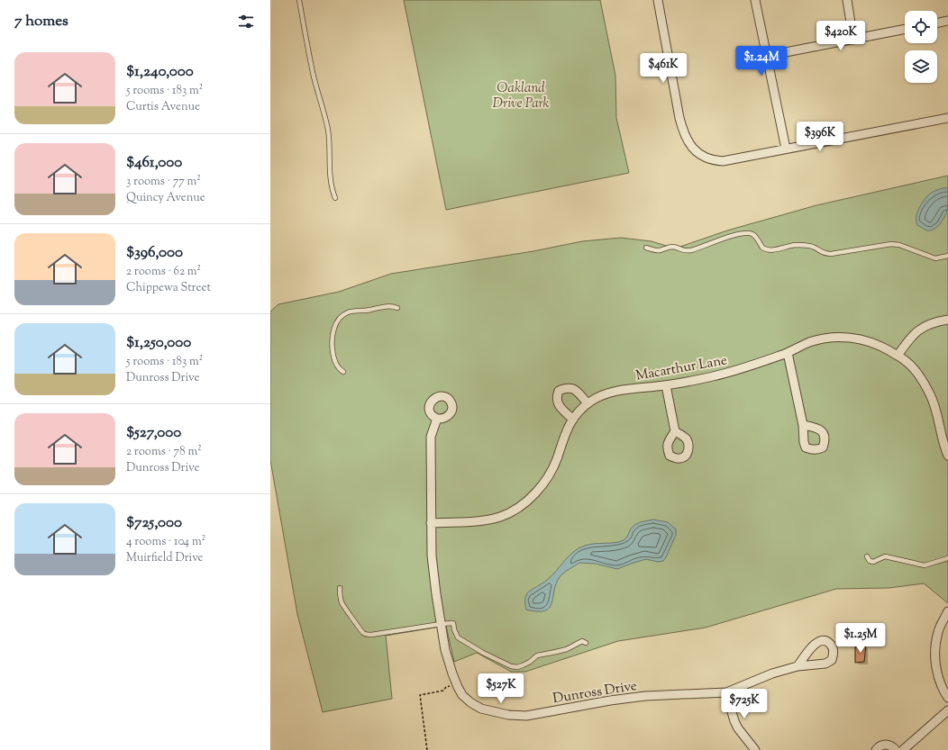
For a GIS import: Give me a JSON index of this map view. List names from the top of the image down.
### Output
{
  "streets": {
    "street": ["Macarthur Lane", "Dunross Drive"]
  },
  "crossings": [
    ["Macarthur Lane", "Dunross Drive"]
  ],
  "parks": ["Oakland Drive Park"],
  "page": {
    "heading": "7 homes",
    "price": [
      "$420K",
      "$1.24M",
      "$461K",
      "$396K",
      "$1.25M",
      "$527K",
      "$725K"
    ],
    "list": [
      {
        "name": "$1,240,000",
        "note": "5 rooms · 183 m² · Curtis Avenue"
      },
      {
        "name": "$461,000",
        "note": "3 rooms · 77 m² · Quincy Avenue"
      },
      {
        "name": "$396,000",
        "note": "2 rooms · 62 m² · Chippewa Street"
      },
      {
        "name": "$1,250,000",
        "note": "5 rooms · 183 m² · Dunross Drive"
      },
      {
        "name": "$527,000",
        "note": "2 rooms · 78 m² · Dunross Drive"
      },
      {
        "name": "$725,000",
        "note": "4 rooms · 104 m² · Muirfield Drive"
      }
    ]
  }
}
